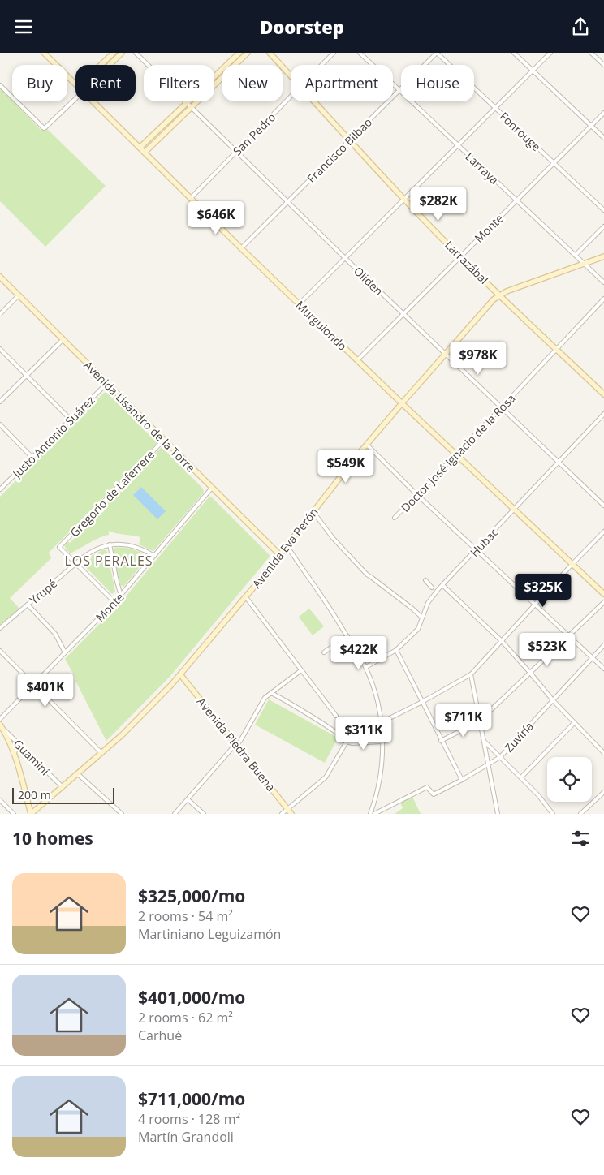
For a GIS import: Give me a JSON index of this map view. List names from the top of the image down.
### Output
{
  "streets": {
    "street": [
      "Fonrouge",
      "San Pedro",
      "Francisco Bilbao",
      "Larraya",
      "Monte",
      "Larrazábal",
      "Oliden",
      "Murguiondo",
      "Avenida Lisandro de la Torre",
      "Justo Antonio Suárez",
      "Doctor José Ignacio de la Rosa",
      "Gregorio de Laferrere",
      "Hubac",
      "Avenida Eva Perón",
      "Yrupé",
      "Zuviría",
      "Avenida Piedra Buena",
      "Guaminí"
    ]
  },
  "crossings": [
    ["Fonrouge", "Francisco Bilbao"],
    ["Fonrouge", "Monte"],
    ["San Pedro", "Oliden"],
    ["San Pedro", "Murguiondo"],
    ["Francisco Bilbao", "Larraya"],
    ["Francisco Bilbao", "Larrazábal"],
    ["Francisco Bilbao", "Oliden"],
    ["Francisco Bilbao", "Murguiondo"],
    ["Larraya", "Monte"],
    ["Larraya", "Avenida Eva Perón"],
    ["Monte", "Larrazábal"],
    ["Monte", "Oliden"],
    ["Monte", "Murguiondo"],
    ["Monte", "Avenida Lisandro de la Torre"],
    ["Monte", "Yrupé"],
    ["Larrazábal", "Doctor José Ignacio de la Rosa"],
    ["Larrazábal", "Avenida Eva Perón"],
    ["Oliden", "Doctor José Ignacio de la Rosa"],
    ["Oliden", "Hubac"],
    ["Oliden", "Avenida Eva Perón"],
    ["Murguiondo", "Doctor José Ignacio de la Rosa"],
    ["Murguiondo", "Hubac"],
    ["Murguiondo", "Avenida Eva Perón"],
    ["Avenida Lisandro de la Torre", "Justo Antonio Suárez"],
    ["Avenida Lisandro de la Torre", "Gregorio de Laferrere"],
    ["Avenida Lisandro de la Torre", "Avenida Eva Perón"],
    ["Gregorio de Laferrere", "Yrupé"],
    ["Avenida Eva Perón", "Avenida Piedra Buena"],
    ["Avenida Eva Perón", "Guaminí"]
  ],
  "districts": ["LOS PERALES"],
  "scale_bar": "200 m",
  "page": {
    "header": "Doorstep",
    "chip": [
      "Buy",
      "Rent",
      "Filters",
      "New",
      "Apartment",
      "House"
    ],
    "price": [
      "$282K",
      "$646K",
      "$978K",
      "$549K",
      "$325K",
      "$523K",
      "$422K",
      "$401K",
      "$711K",
      "$311K"
    ],
    "scale": "200 m",
    "heading": "10 homes",
    "list": [
      {
        "name": "$325,000/mo",
        "note": "2 rooms · 54 m² · Martiniano Leguizamón"
      },
      {
        "name": "$401,000/mo",
        "note": "2 rooms · 62 m² · Carhué"
      },
      {
        "name": "$711,000/mo",
        "note": "4 rooms · 128 m² · Martín Grandoli"
      }
    ]
  }
}
